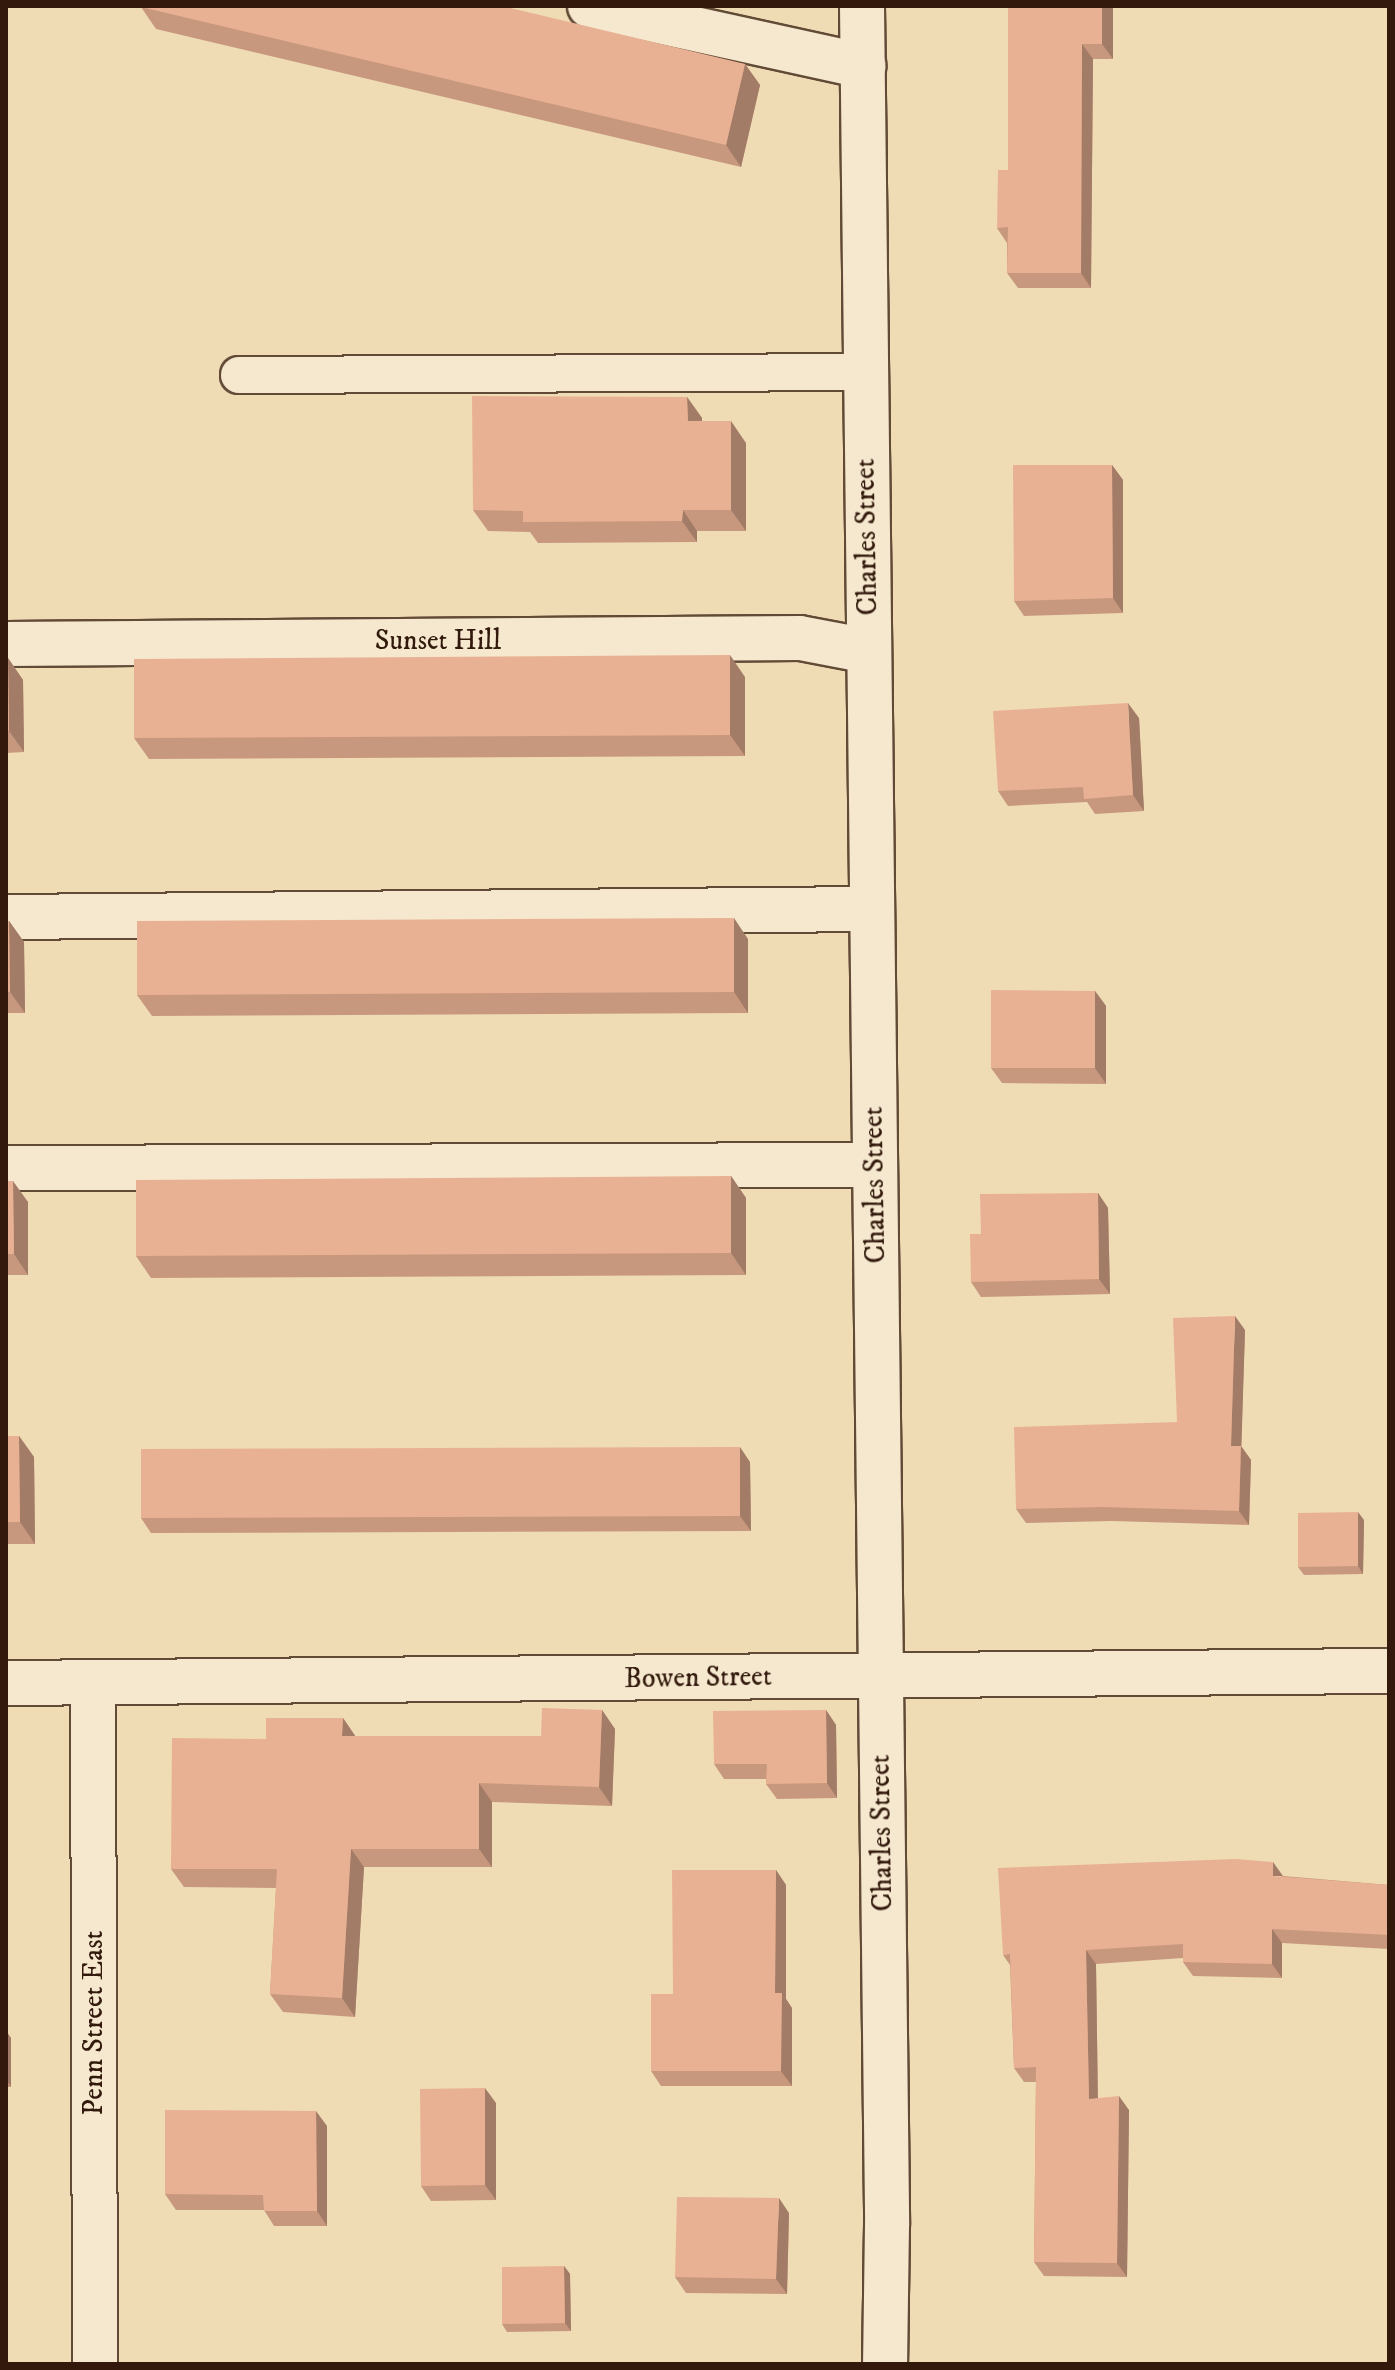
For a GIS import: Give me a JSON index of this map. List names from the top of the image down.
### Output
{
  "streets": {
    "street": [
      "Charles Street",
      "Sunset Hill",
      "Bowen Street",
      "Penn Street East"
    ]
  },
  "crossings": [
    ["Charles Street", "Sunset Hill"],
    ["Charles Street", "Bowen Street"],
    ["Bowen Street", "Penn Street East"]
  ]
}
